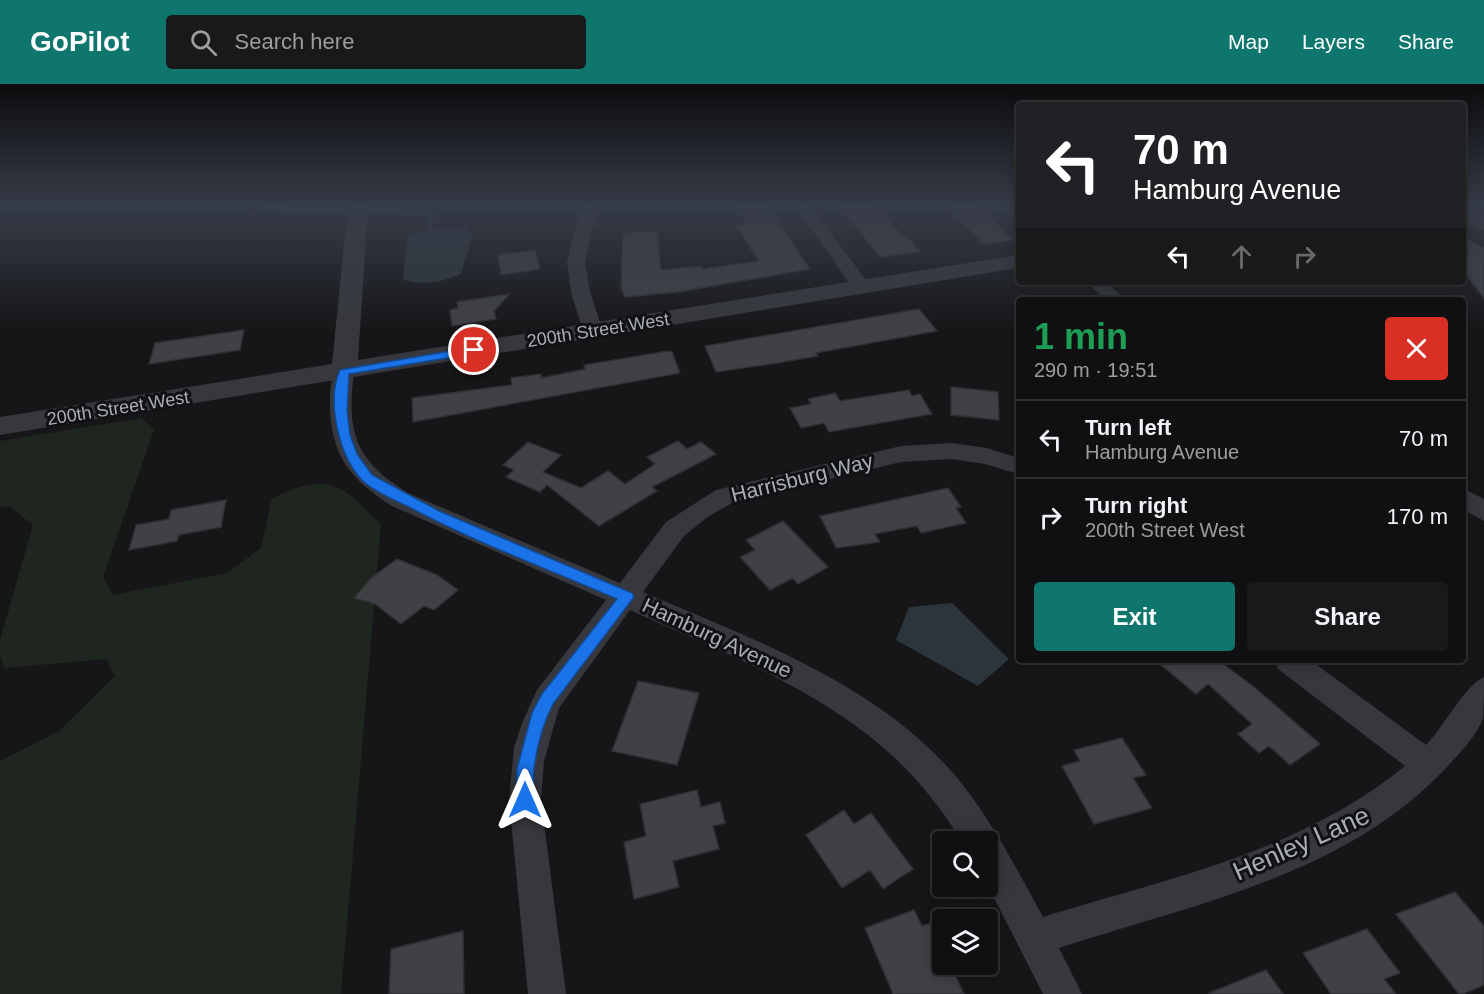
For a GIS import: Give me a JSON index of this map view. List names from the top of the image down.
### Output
{
  "streets": {
    "street": [
      "200th Street West",
      "Harrisburg Way",
      "Hamburg Avenue",
      "Henley Lane"
    ]
  },
  "crossings": [
    ["200th Street West", "Hamburg Avenue"],
    ["Harrisburg Way", "Hamburg Avenue"]
  ],
  "page": {
    "header": "GoPilot",
    "search": "Search here",
    "nav": ["Map", "Layers", "Share"],
    "turn": ["70 m", "Hamburg Avenue"],
    "heading": ["1 min", "290 m · 19:51"],
    "list": [
      {
        "name": "Turn left",
        "note": "Hamburg Avenue",
        "value": "70 m"
      },
      {
        "name": "Turn right",
        "note": "200th Street West",
        "value": "170 m"
      }
    ],
    "buttons": ["Exit", "Share"]
  }
}
